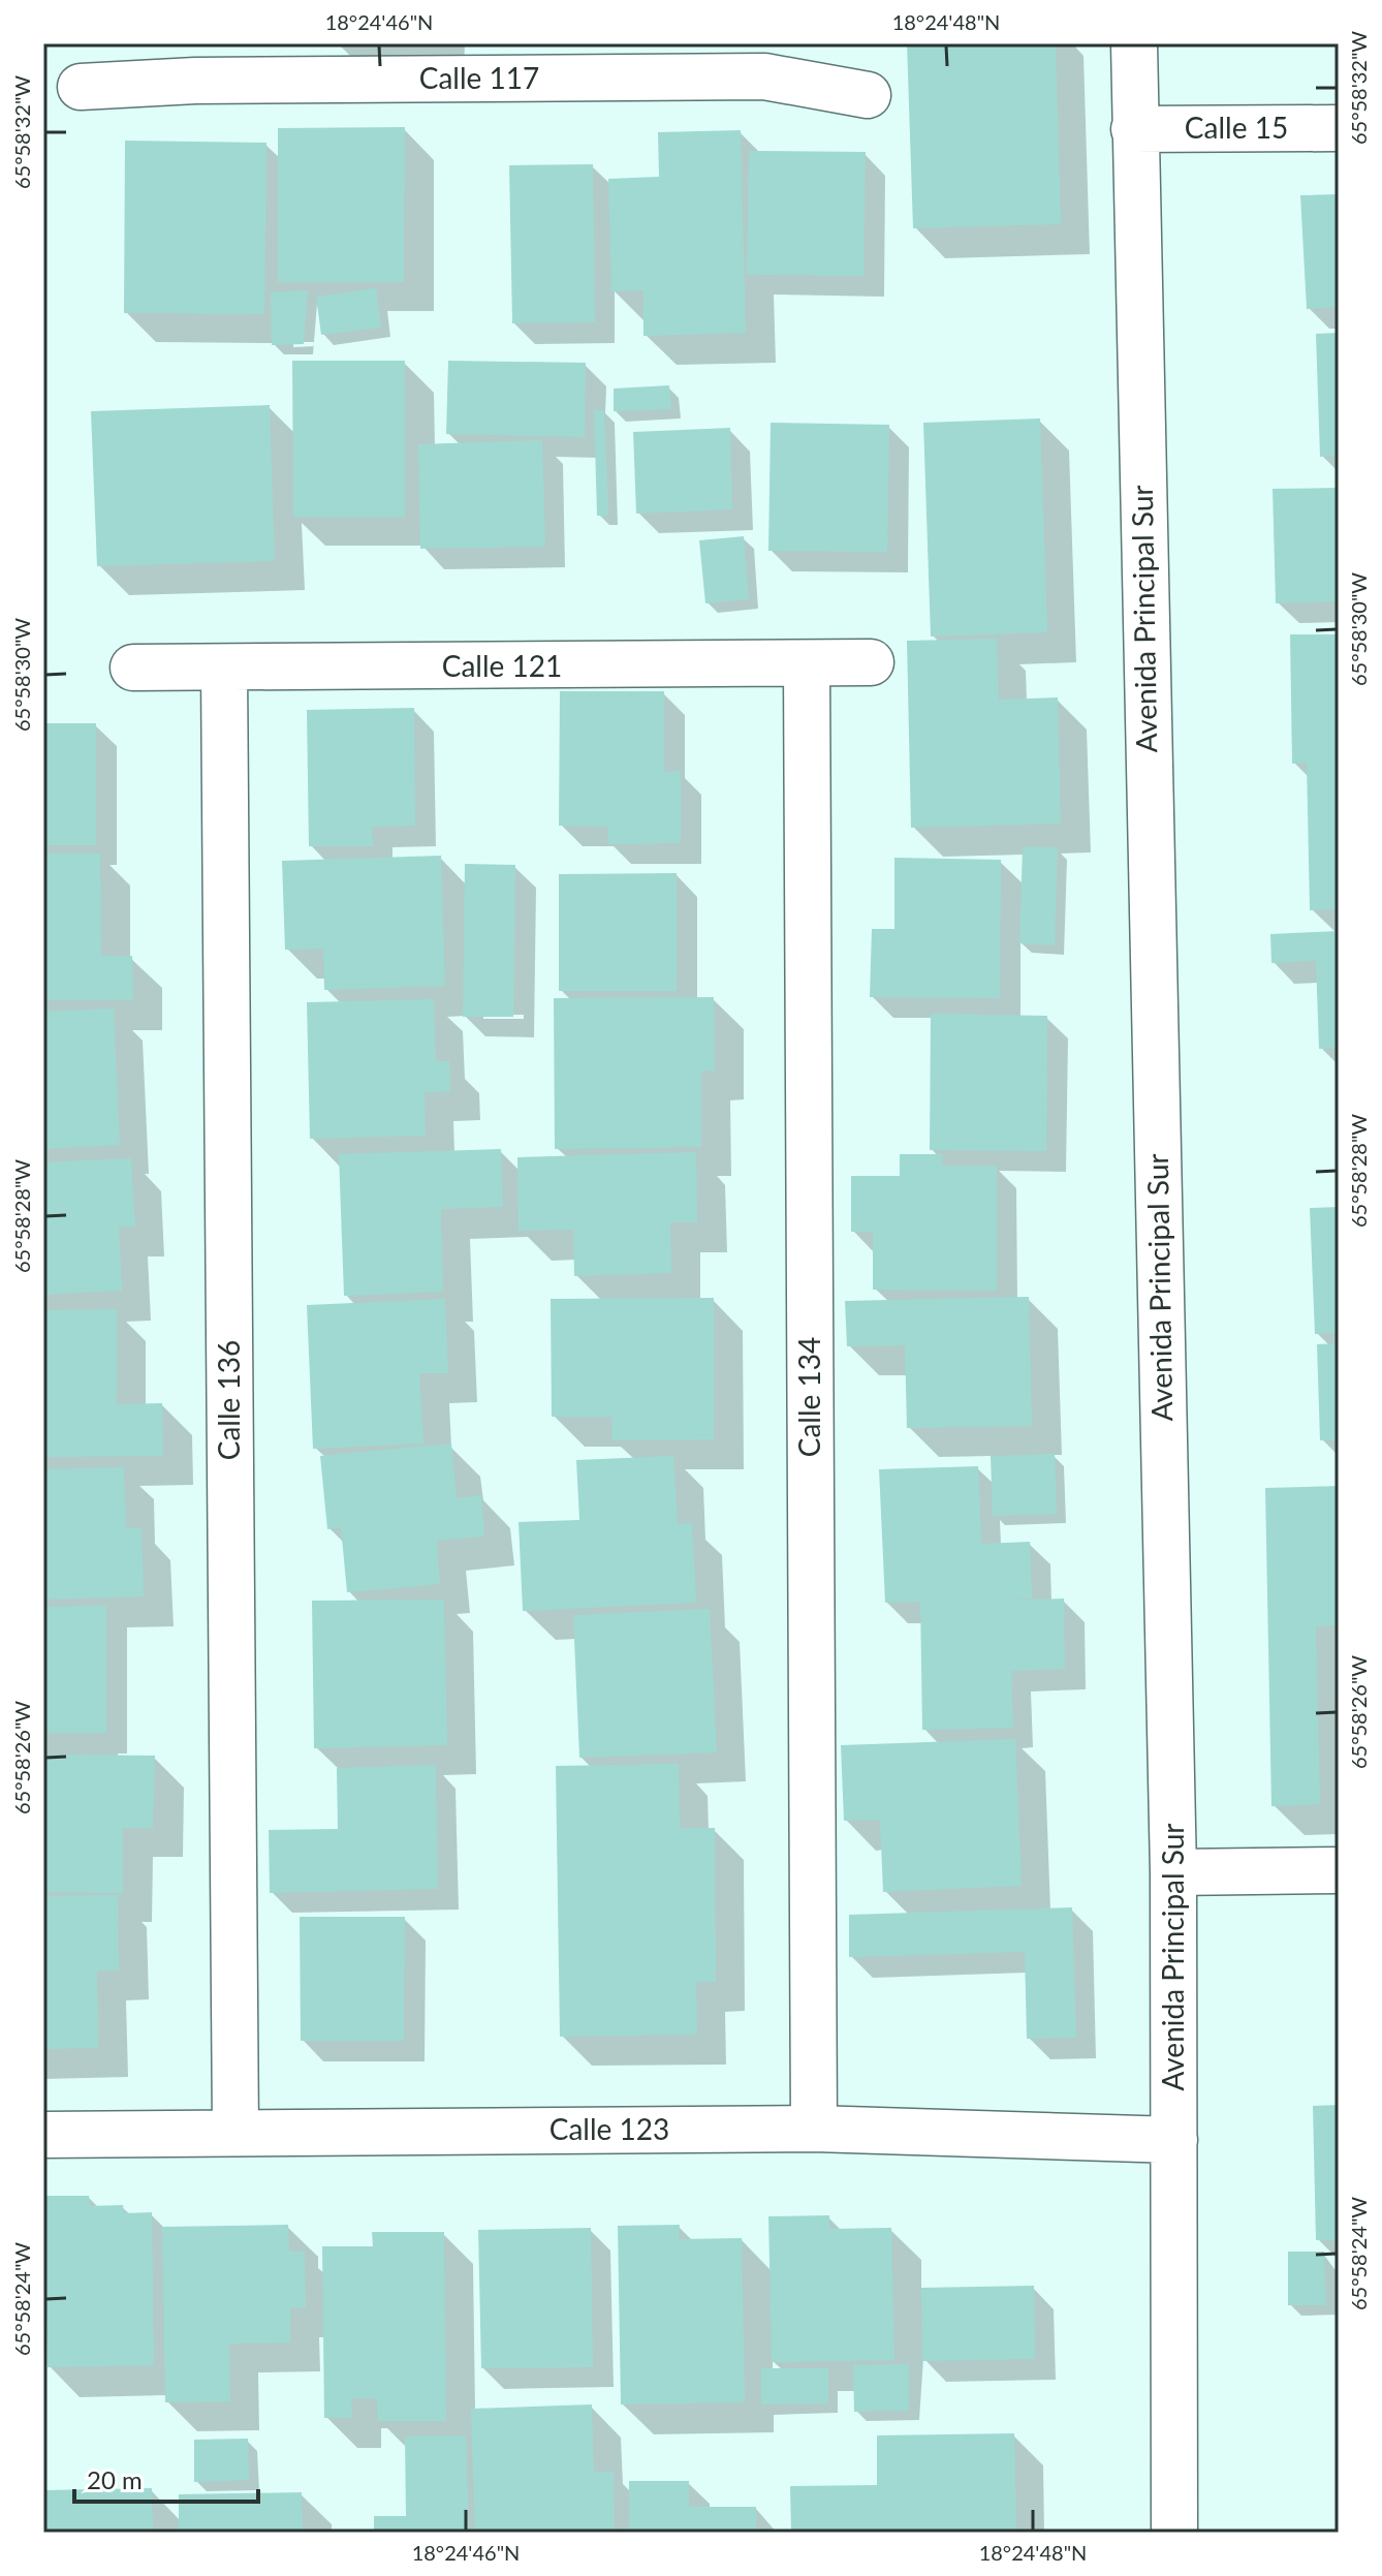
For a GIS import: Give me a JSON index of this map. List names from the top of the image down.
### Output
{
  "streets": {
    "street": [
      "Calle 117",
      "Calle 15",
      "Avenida Principal Sur",
      "Calle 121",
      "Calle 134",
      "Calle 136",
      "Calle 123"
    ]
  },
  "crossings": [
    ["Calle 15", "Avenida Principal Sur"],
    ["Avenida Principal Sur", "Calle 123"],
    ["Calle 121", "Calle 134"],
    ["Calle 121", "Calle 136"],
    ["Calle 134", "Calle 123"],
    ["Calle 136", "Calle 123"]
  ],
  "scale_bar": "20 m",
  "coordinates": [
    "18°24'46\"N",
    "18°24'48\"N",
    "65°58'32\"W",
    "65°58'30\"W",
    "65°58'28\"W",
    "65°58'26\"W",
    "65°58'24\"W"
  ]
}
